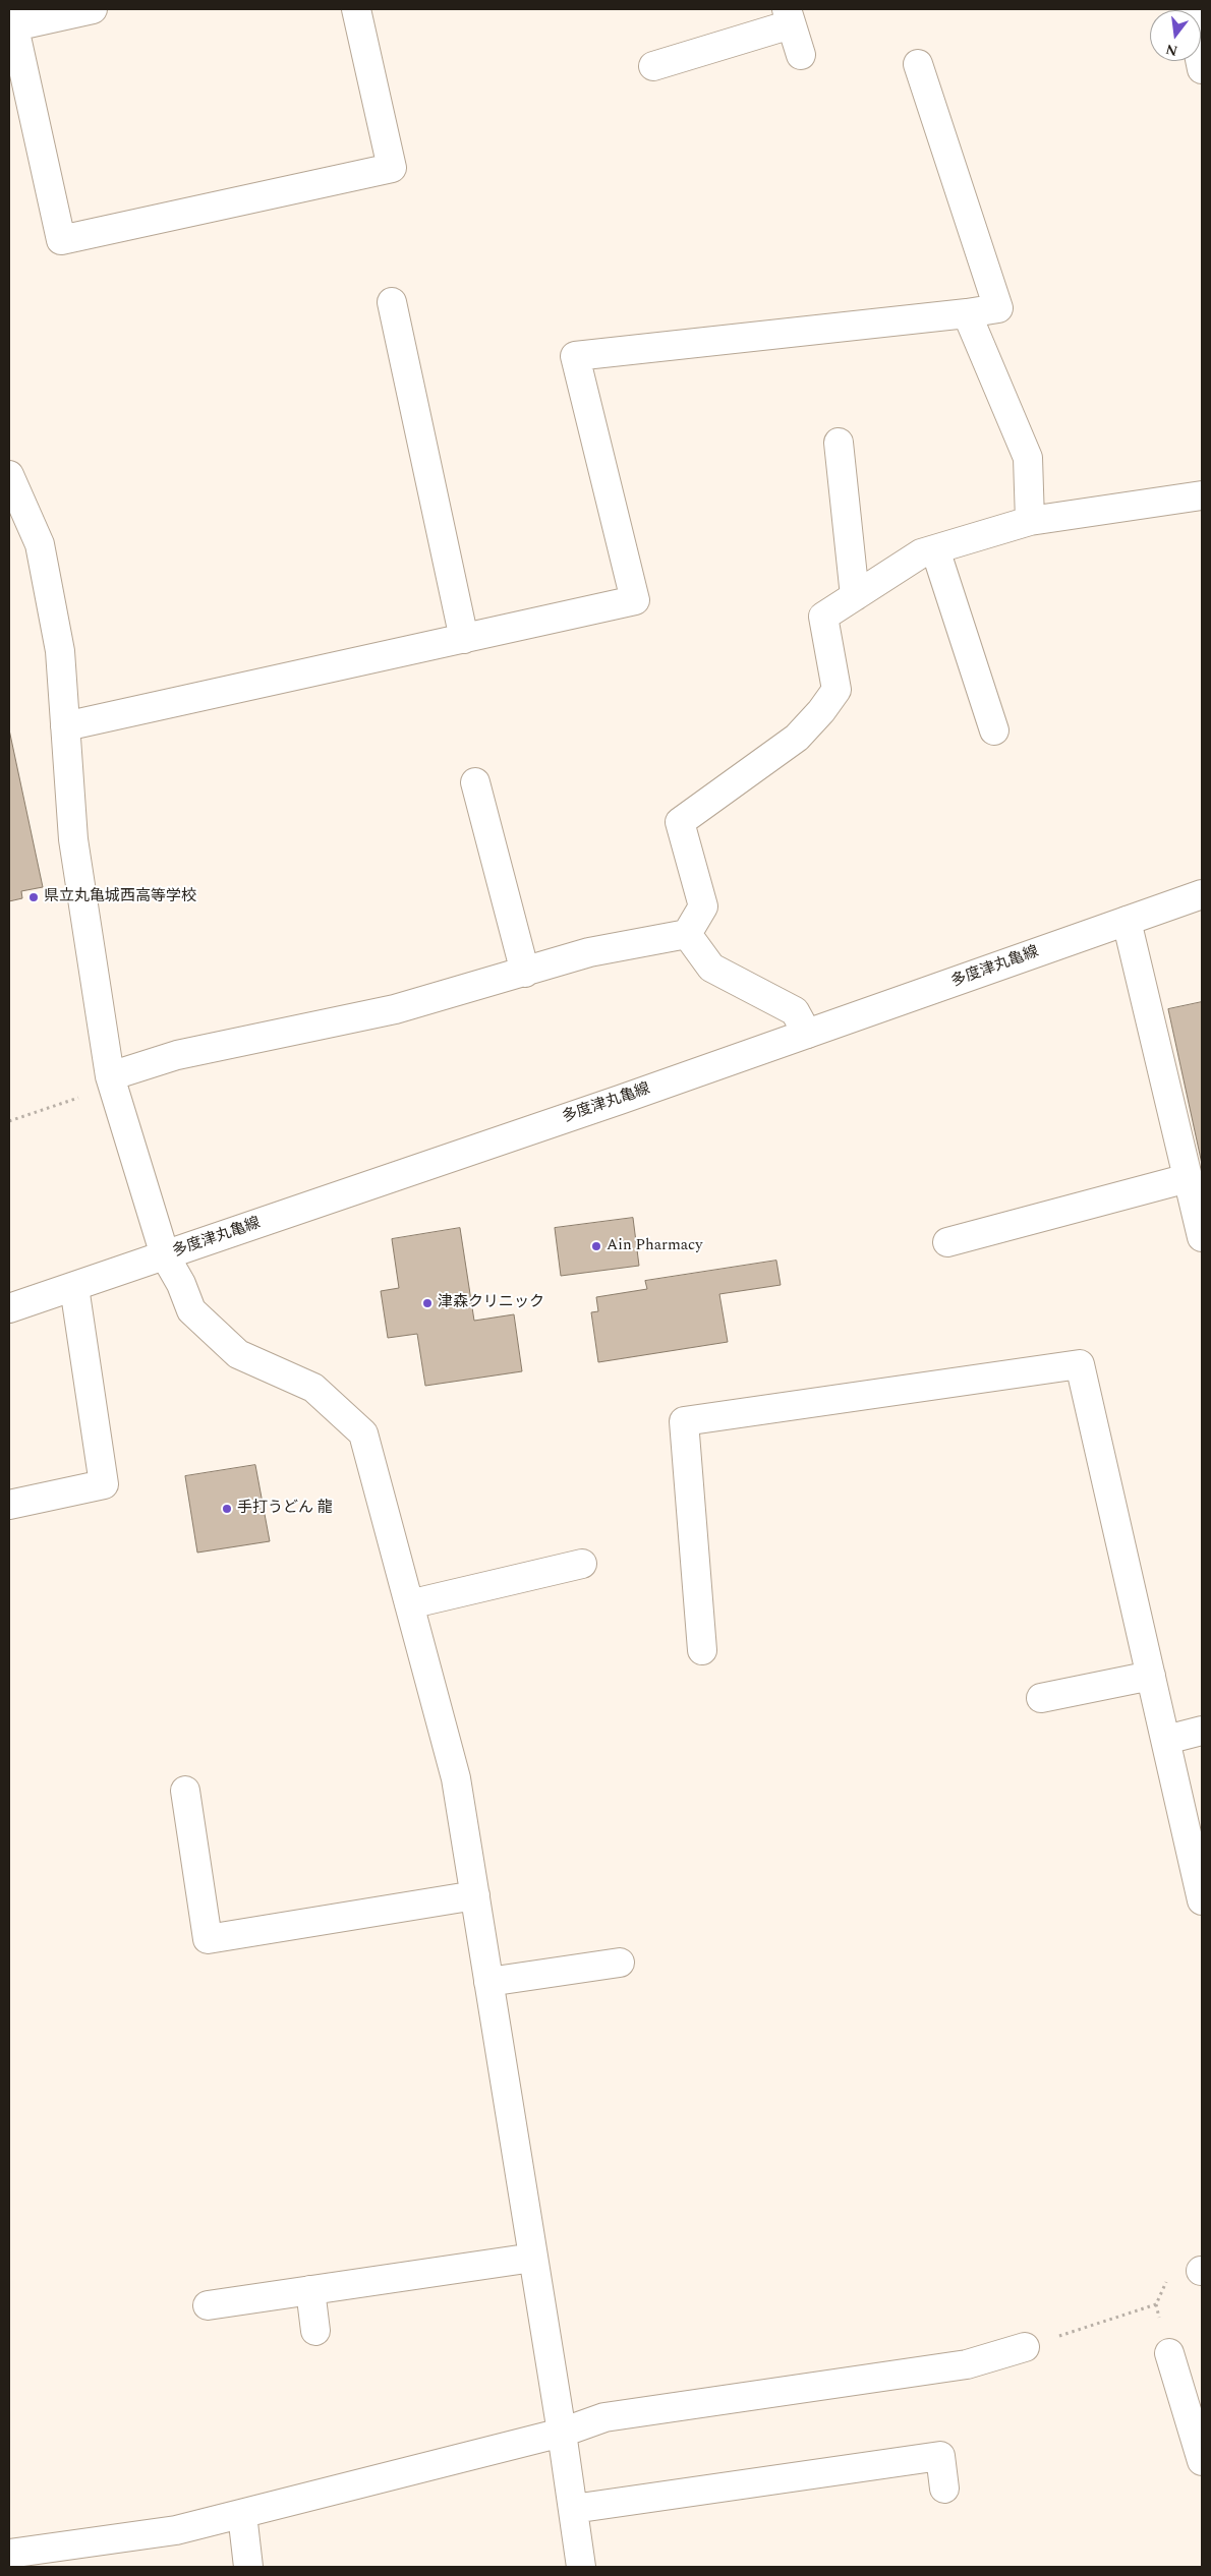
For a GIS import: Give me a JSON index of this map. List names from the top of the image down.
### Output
{
  "streets": {
    "street": ["多度津丸亀線"]
  },
  "places": [
    "県立丸亀城西高等学校",
    "Ain Pharmacy",
    "津森クリニック",
    "手打うどん 龍"
  ],
  "north": "bottom"
}
